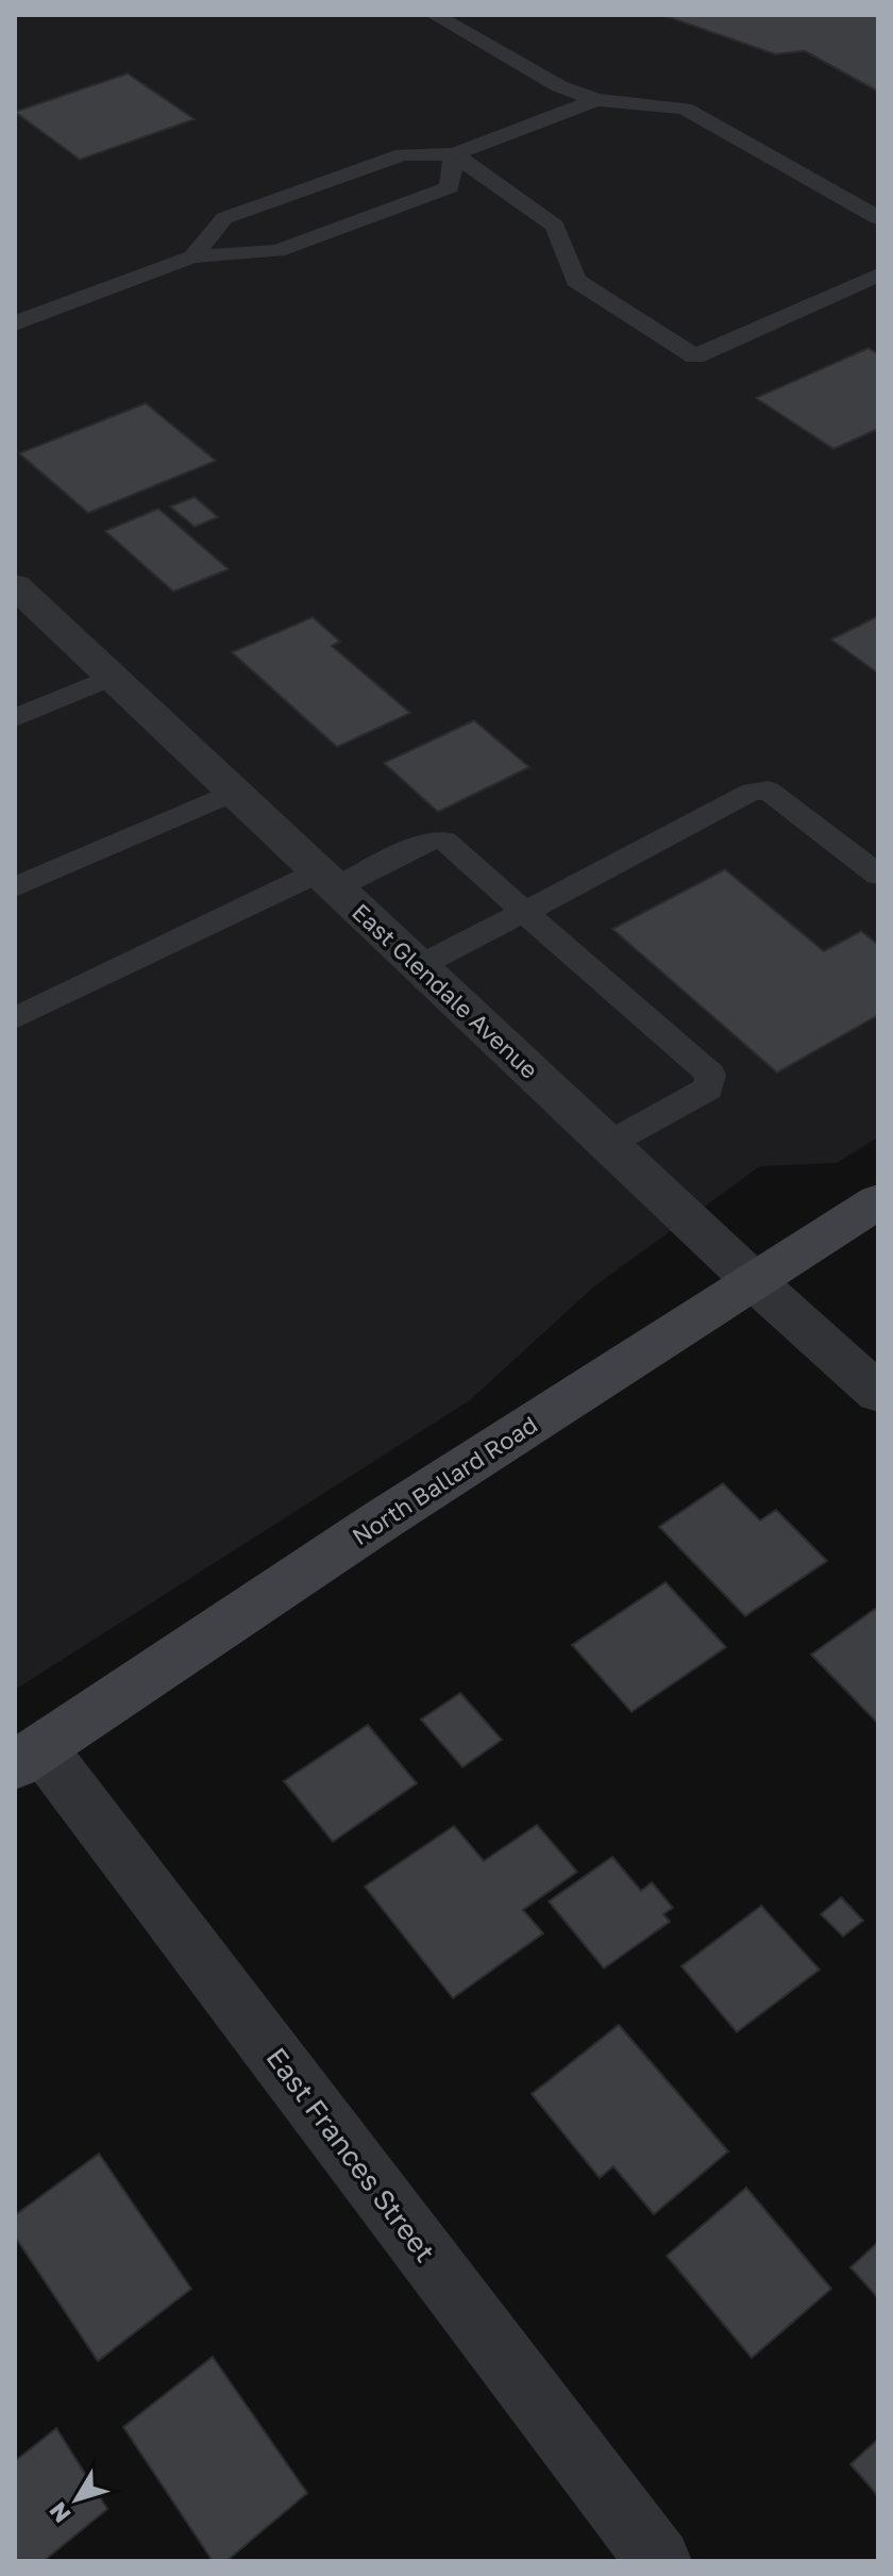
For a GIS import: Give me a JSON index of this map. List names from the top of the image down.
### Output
{
  "streets": {
    "main road": ["North Ballard Road"],
    "street": ["East Glendale Avenue", "East Frances Street"]
  },
  "crossings": [
    ["East Glendale Avenue", "North Ballard Road"],
    ["North Ballard Road", "East Frances Street"]
  ],
  "north": "bottom left"
}
